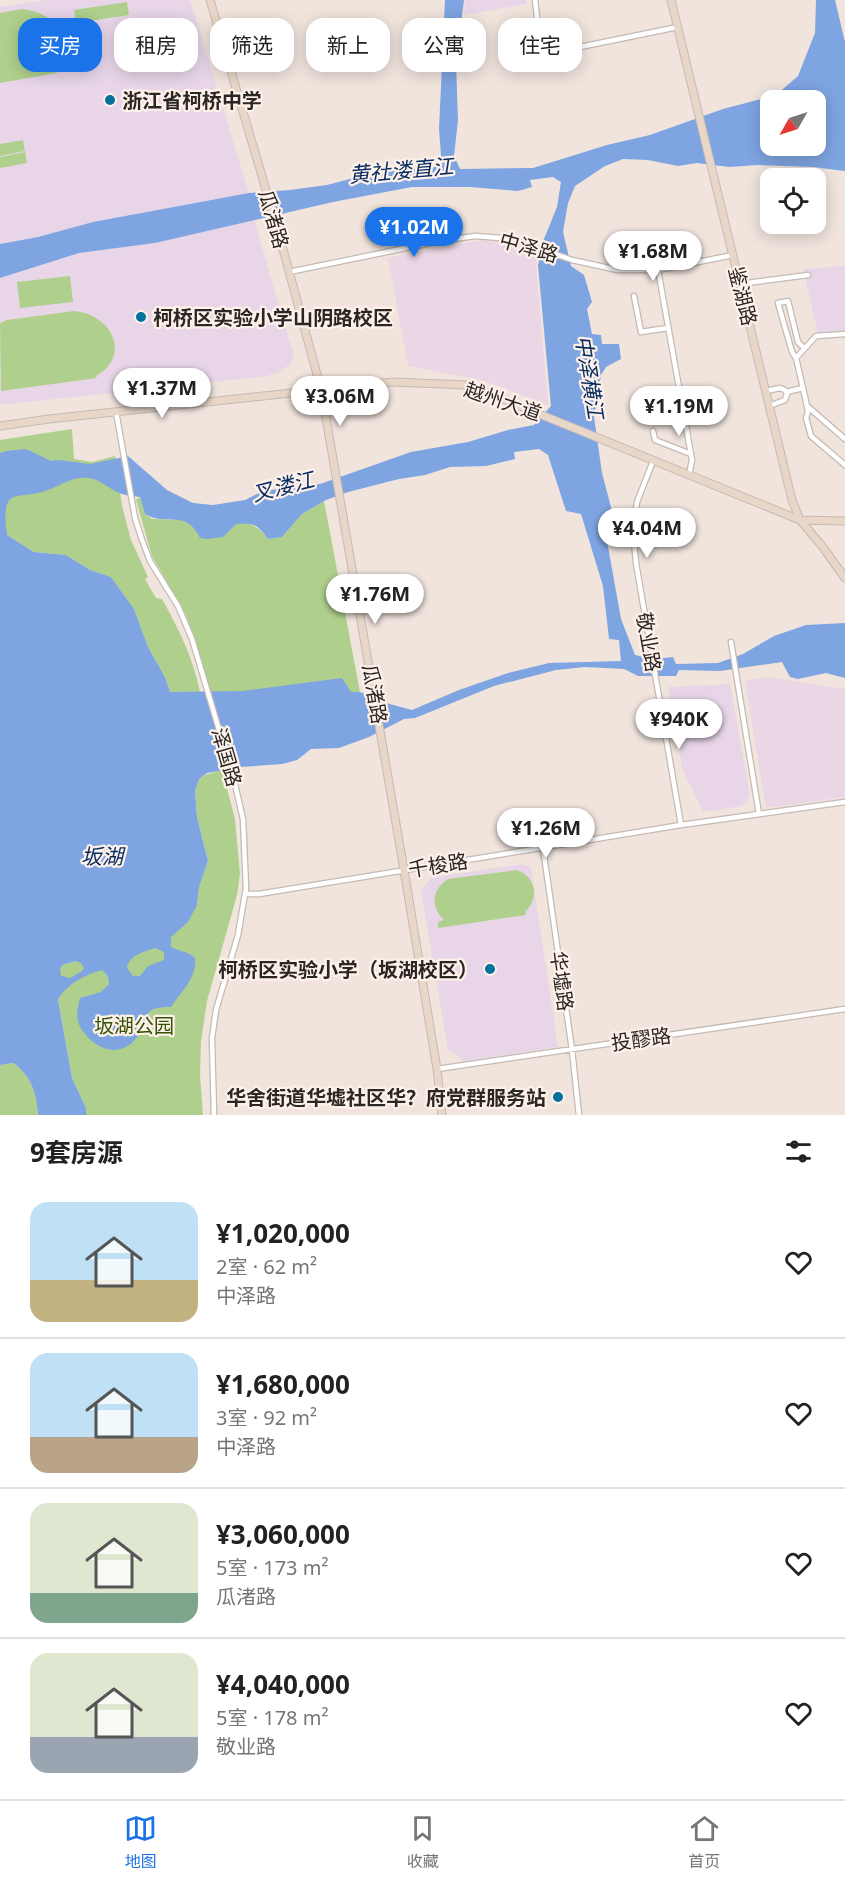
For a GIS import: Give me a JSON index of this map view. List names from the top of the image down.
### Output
{
  "streets": {
    "street": [
      "瓜渚路",
      "中泽路",
      "鉴湖路",
      "越州大道",
      "敬业路",
      "泽国路",
      "千梭路",
      "华墟路",
      "投醪路"
    ]
  },
  "crossings": [
    ["瓜渚路", "中泽路"],
    ["瓜渚路", "越州大道"],
    ["瓜渚路", "千梭路"],
    ["瓜渚路", "投醪路"],
    ["中泽路", "鉴湖路"],
    ["鉴湖路", "越州大道"],
    ["越州大道", "敬业路"],
    ["越州大道", "泽国路"],
    ["敬业路", "千梭路"],
    ["泽国路", "千梭路"],
    ["千梭路", "华墟路"],
    ["华墟路", "投醪路"]
  ],
  "water": [
    "黄社溇直江",
    "中泽横江",
    "叉溇江",
    "坂湖"
  ],
  "parks": ["坂湖公园"],
  "places": [
    "浙江省柯桥中学",
    "柯桥区实验小学山阴路校区",
    "柯桥区实验小学（坂湖校区）",
    "华舍街道华墟社区华？府党群服务站"
  ],
  "north": "bottom left",
  "page": {
    "chip": [
      "买房",
      "租房",
      "筛选",
      "新上",
      "公寓",
      "住宅"
    ],
    "price": [
      "¥1.02M",
      "¥1.68M",
      "¥1.37M",
      "¥3.06M",
      "¥1.19M",
      "¥4.04M",
      "¥1.76M",
      "¥940K",
      "¥1.26M"
    ],
    "heading": "9套房源",
    "list": [
      {
        "name": "¥1,020,000",
        "note": "2室 · 62 m² · 中泽路"
      },
      {
        "name": "¥1,680,000",
        "note": "3室 · 92 m² · 中泽路"
      },
      {
        "name": "¥3,060,000",
        "note": "5室 · 173 m² · 瓜渚路"
      },
      {
        "name": "¥4,040,000",
        "note": "5室 · 178 m² · 敬业路"
      }
    ],
    "tabs": ["地图", "收藏", "首页"]
  }
}
